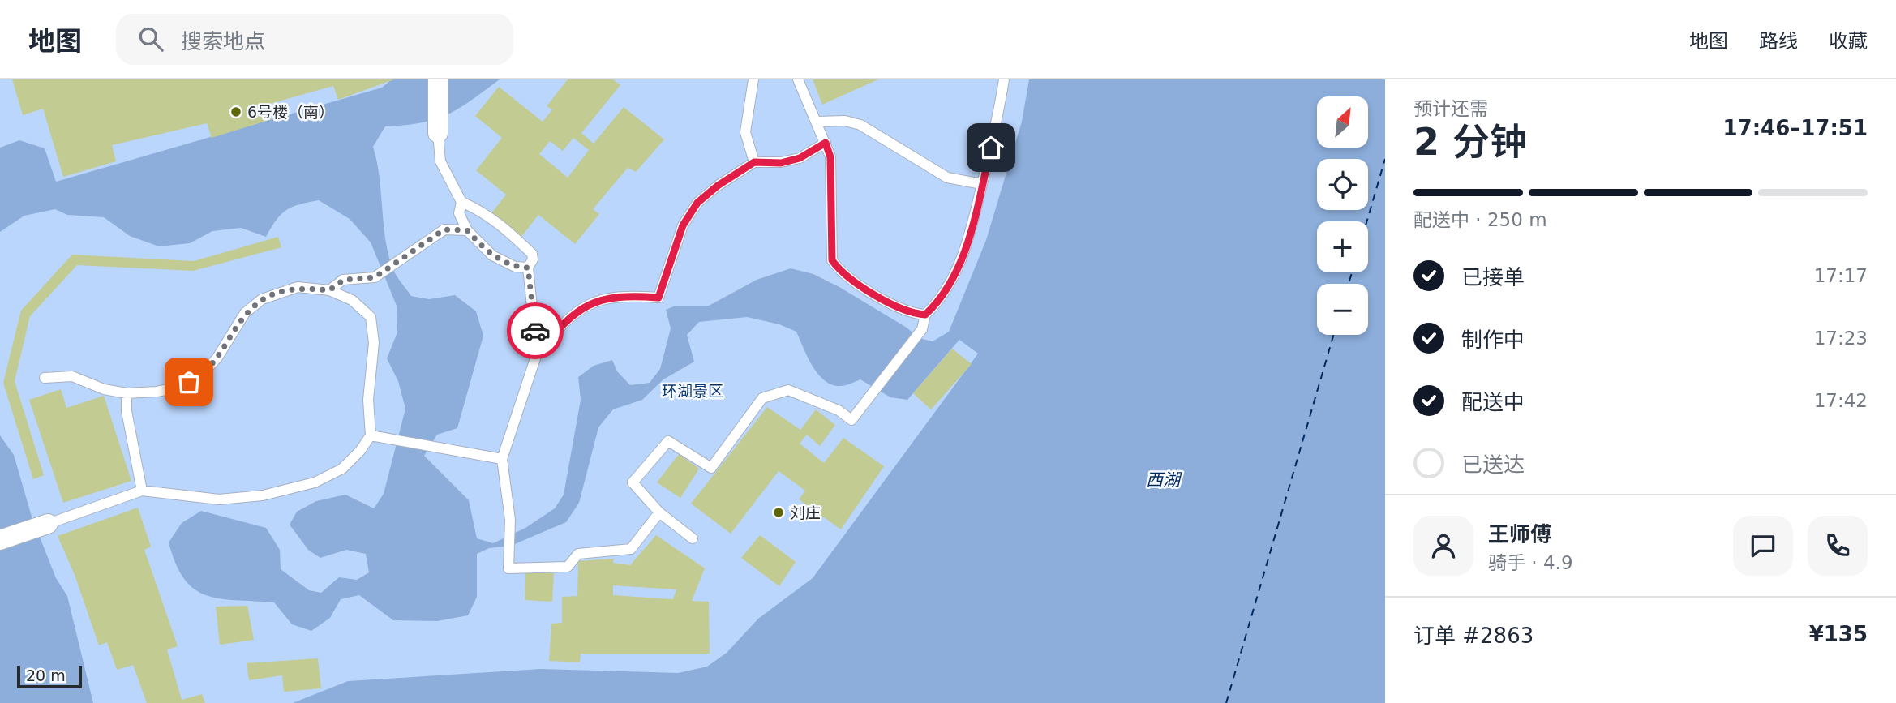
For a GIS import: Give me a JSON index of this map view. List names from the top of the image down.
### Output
{
  "water": ["西湖"],
  "parks": ["环湖景区"],
  "places": ["6号楼（南）", "刘庄"],
  "scale_bar": "20 m",
  "north": "top right",
  "page": {
    "header": "地图",
    "search": "搜索地点",
    "nav": ["地图", "路线", "收藏"],
    "heading": ["2 分钟", "预计还需", "17:46–17:51"],
    "panel": [
      "王师傅",
      "骑手 · 4.9",
      "订单 #2863",
      "¥135"
    ],
    "map_buttons": ["+", "−"],
    "bar": "配送中 · 250 m",
    "list": [
      ["已接单", "17:17"],
      ["制作中", "17:23"],
      ["配送中", "17:42"],
      "已送达"
    ],
    "scale": "20 m"
  }
}
